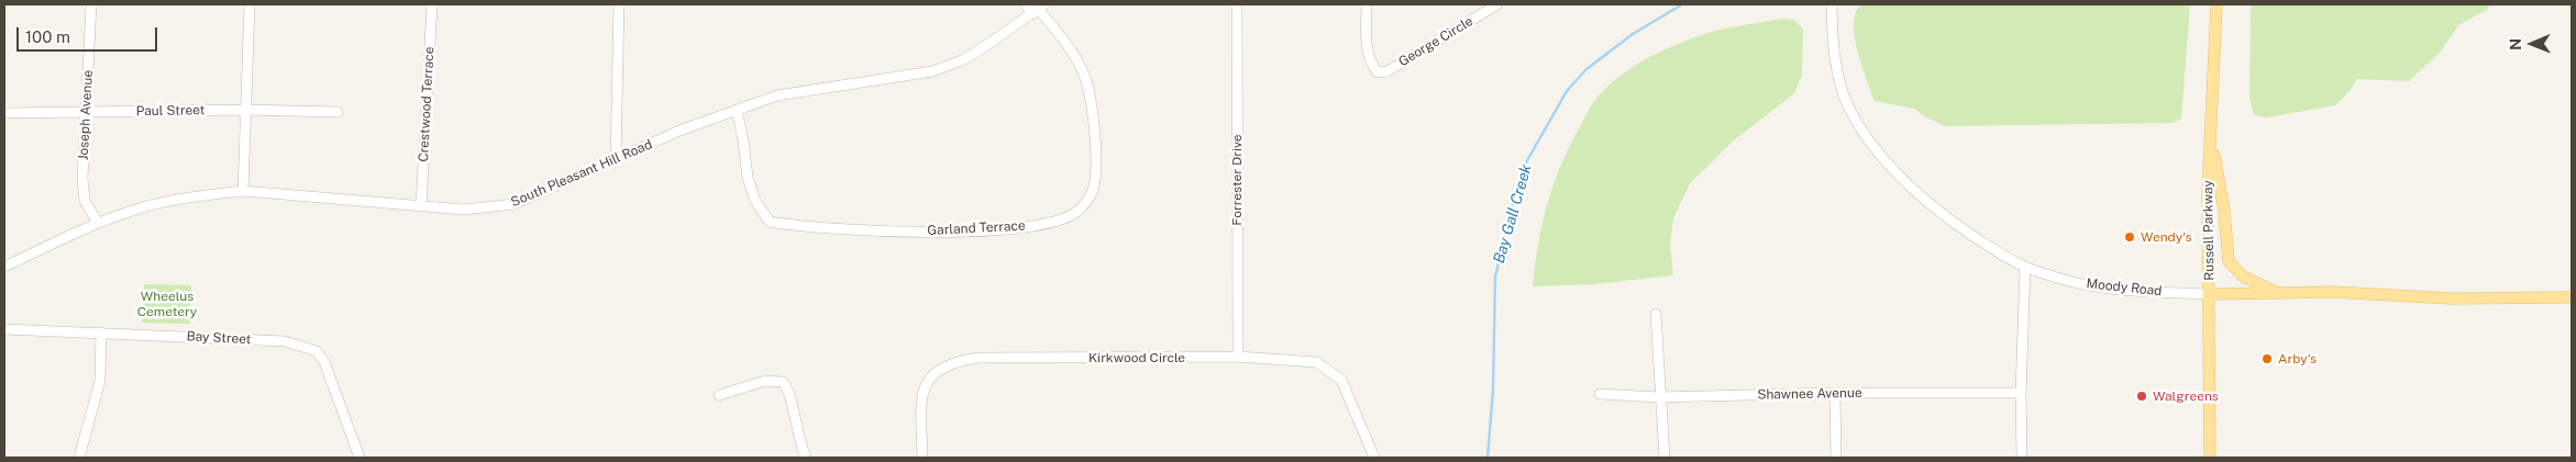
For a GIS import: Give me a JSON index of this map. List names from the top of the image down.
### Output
{
  "streets": {
    "main road": ["Russell Parkway", "Moody Road"],
    "street": [
      "George Circle",
      "Crestwood Terrace",
      "Paul Street",
      "Joseph Avenue",
      "South Pleasant Hill Road",
      "Forrester Drive",
      "Garland Terrace",
      "Bay Street",
      "Kirkwood Circle",
      "Shawnee Avenue"
    ]
  },
  "crossings": [
    ["Crestwood Terrace", "South Pleasant Hill Road"],
    ["Paul Street", "Joseph Avenue"],
    ["Joseph Avenue", "South Pleasant Hill Road"],
    ["South Pleasant Hill Road", "Garland Terrace"],
    ["Forrester Drive", "Kirkwood Circle"],
    ["Russell Parkway", "Moody Road"]
  ],
  "water": ["Bay Gall Creek"],
  "parks": ["Wheelus Cemetery"],
  "places": ["Wendy's", "Arby's", "Walgreens"],
  "scale_bar": "100 m",
  "north": "left"
}
